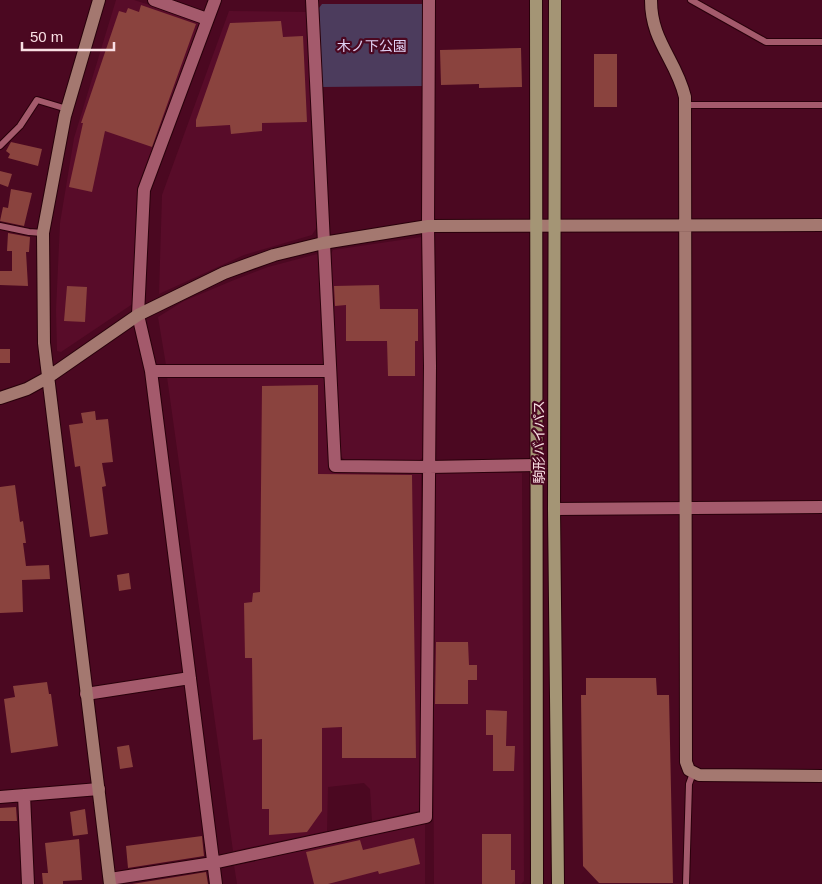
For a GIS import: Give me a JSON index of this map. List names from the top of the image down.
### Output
{
  "streets": {
    "main road": ["駒形バイパス"]
  },
  "parks": ["木ノ下公園"],
  "scale_bar": "50 m"
}
